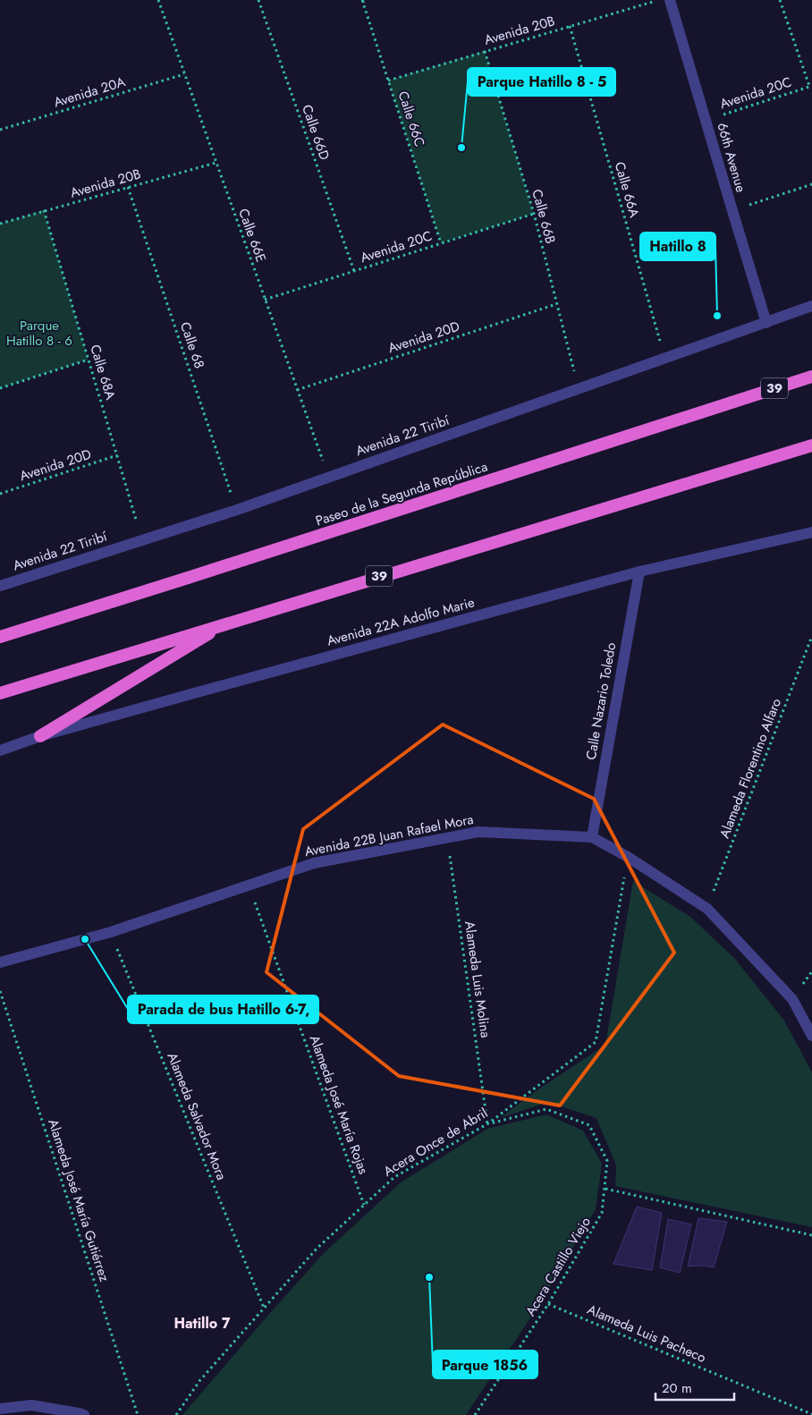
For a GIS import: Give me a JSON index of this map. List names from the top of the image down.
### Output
{
  "streets": {
    "highway": ["39", "Paseo de la Segunda República"],
    "street": [
      "66th Avenue",
      "Avenida 22 Tiribí",
      "Avenida 22A Adolfo Marie",
      "Calle Nazario Toledo",
      "Avenida 22B Juan Rafael Mora"
    ],
    "path": [
      "Avenida 20B",
      "Avenida 20A",
      "Avenida 20C",
      "Calle 66C",
      "Calle 66D",
      "Calle 66A",
      "Calle 66B",
      "Calle 66E",
      "Avenida 20D",
      "Calle 68",
      "Calle 68A",
      "Alameda Florentino Alfaro",
      "Alameda Luis Molina",
      "Alameda José María Rojas",
      "Alameda Salvador Mora",
      "Acera Once de Abril",
      "Alameda José María Gutiérrez",
      "Acera Castillo Viejo",
      "Alameda Luis Pacheco"
    ]
  },
  "crossings": [
    ["Avenida 20B", "Calle 66C"],
    ["Avenida 20B", "Calle 66A"],
    ["Avenida 20B", "Calle 66B"],
    ["Avenida 20B", "Calle 66E"],
    ["Avenida 20B", "Calle 68"],
    ["Avenida 20B", "Calle 68A"],
    ["Avenida 20A", "Calle 66E"],
    ["Avenida 20C", "Calle 66C"],
    ["Avenida 20C", "Calle 66D"],
    ["Avenida 20C", "66th Avenue"],
    ["Avenida 20C", "Calle 66B"],
    ["Avenida 20C", "Calle 66E"],
    ["66th Avenue", "Avenida 22 Tiribí"],
    ["Calle 66A", "Avenida 22 Tiribí"],
    ["Calle 66B", "Avenida 20D"],
    ["Calle 66B", "Avenida 22 Tiribí"],
    ["Calle 66E", "Avenida 20D"],
    ["Calle 66E", "Avenida 22 Tiribí"],
    ["Avenida 20D", "Calle 68A"],
    ["Calle 68", "Avenida 22 Tiribí"],
    ["Calle 68A", "Avenida 22 Tiribí"],
    ["Avenida 22A Adolfo Marie", "Calle Nazario Toledo"],
    ["Calle Nazario Toledo", "Avenida 22B Juan Rafael Mora"],
    ["Alameda Florentino Alfaro", "Avenida 22B Juan Rafael Mora"],
    ["Avenida 22B Juan Rafael Mora", "Alameda Luis Molina"],
    ["Avenida 22B Juan Rafael Mora", "Alameda José María Rojas"],
    ["Avenida 22B Juan Rafael Mora", "Alameda Salvador Mora"],
    ["Avenida 22B Juan Rafael Mora", "Acera Once de Abril"],
    ["Alameda Luis Molina", "Acera Once de Abril"],
    ["Alameda Luis Molina", "Acera Castillo Viejo"],
    ["Alameda José María Rojas", "Acera Once de Abril"],
    ["Alameda Salvador Mora", "Acera Once de Abril"],
    ["Acera Once de Abril", "Acera Castillo Viejo"],
    ["Acera Castillo Viejo", "Alameda Luis Pacheco"]
  ],
  "districts": ["Hatillo 7"],
  "parks": ["Parque Hatillo 8 - 6"],
  "places": [
    "Parque Hatillo 8 - 5",
    "Hatillo 8",
    "Parada de bus Hatillo 6-7,",
    "Parque 1856"
  ],
  "scale_bar": "20 m"
}
